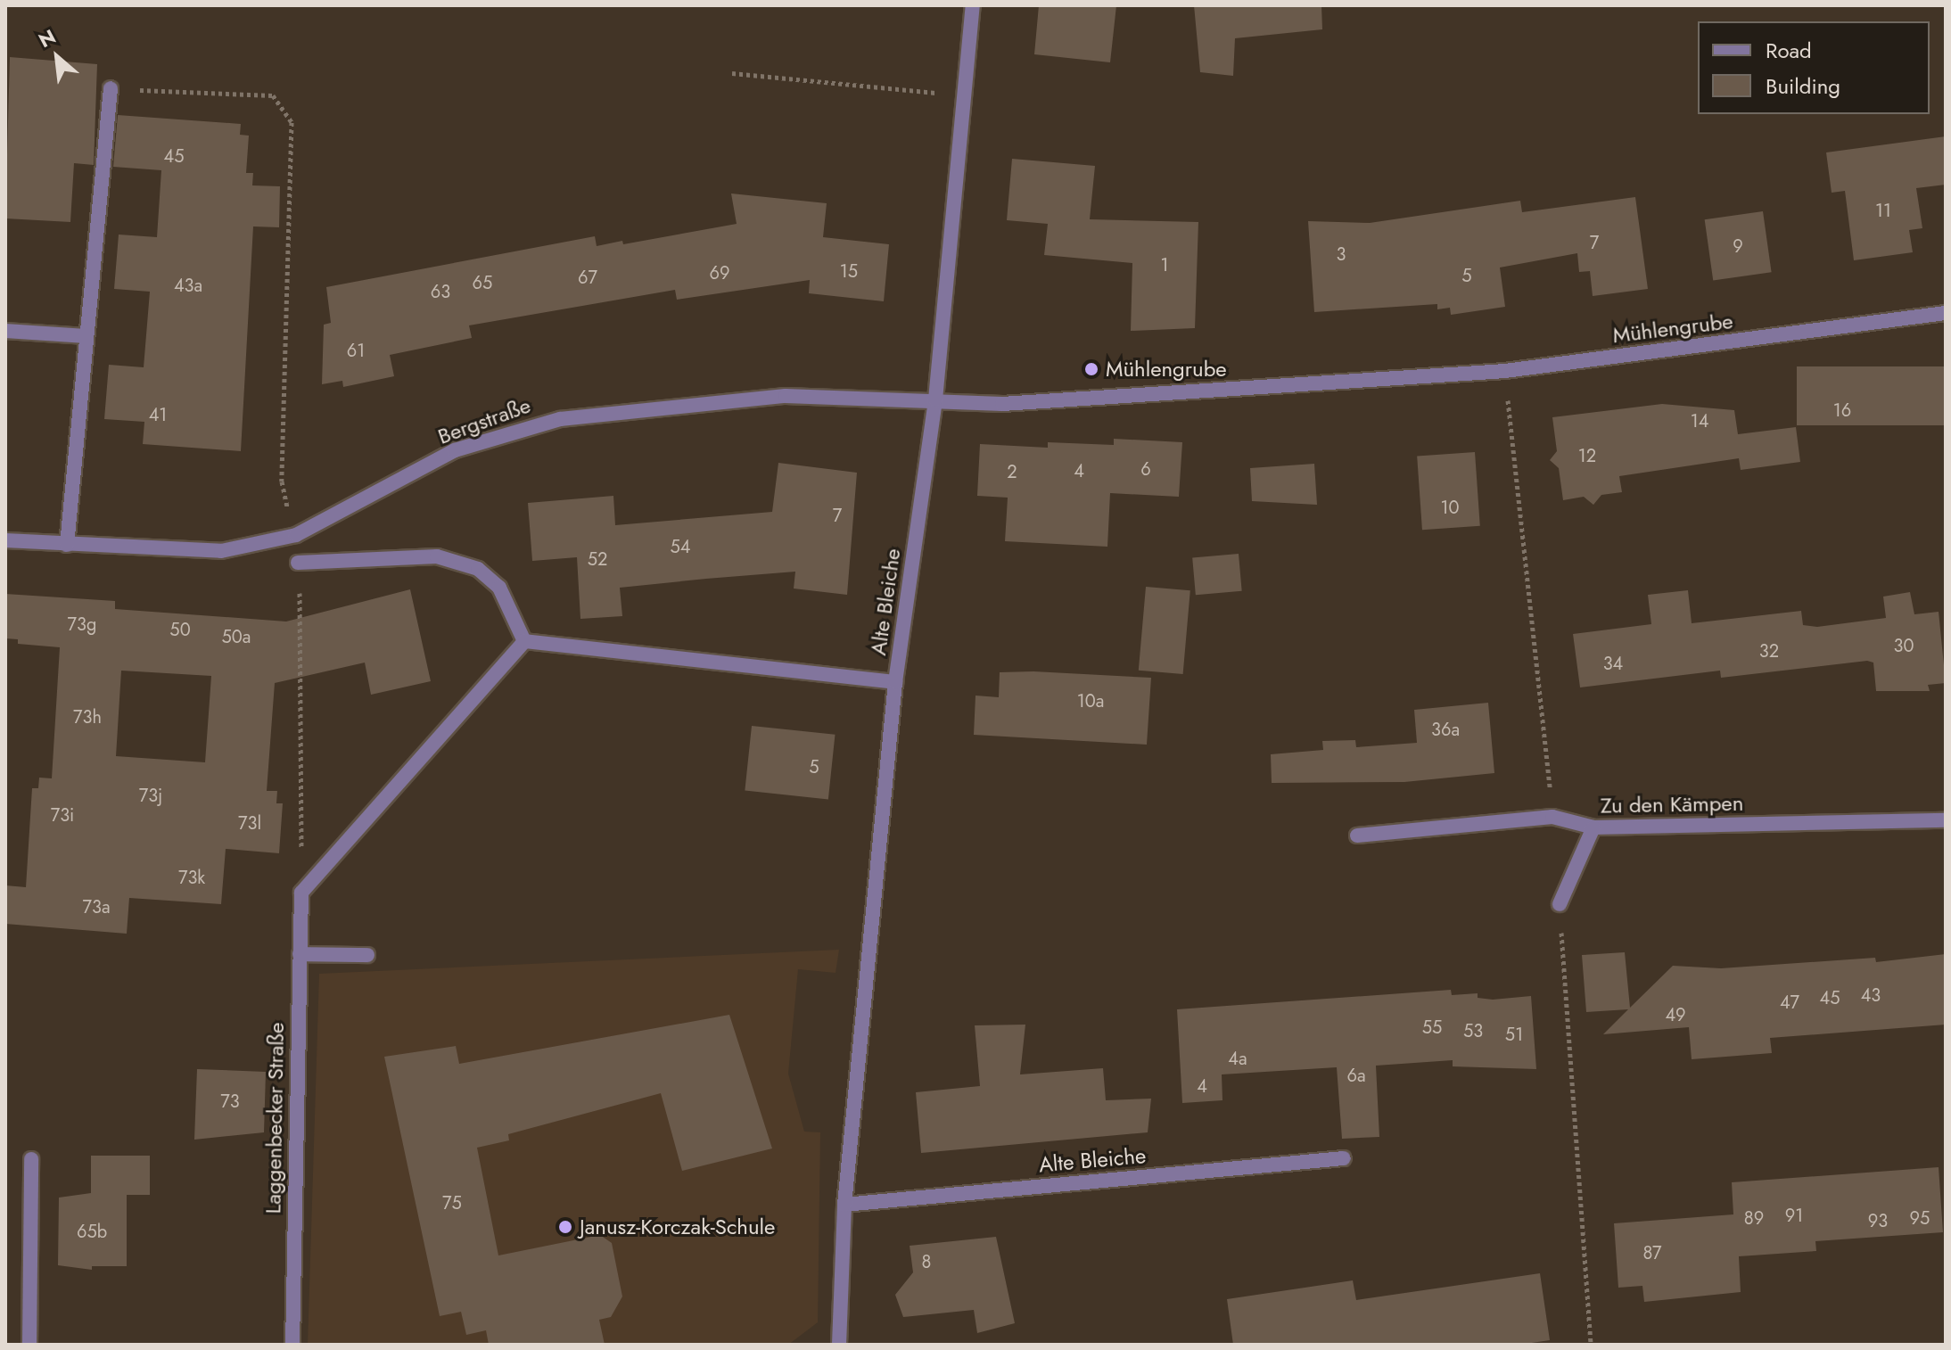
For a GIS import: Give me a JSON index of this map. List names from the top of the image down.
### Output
{
  "streets": {
    "street": [
      "Mühlengrube",
      "Bergstraße",
      "Alte Bleiche",
      "Zu den Kämpen",
      "Laggenbecker Straße"
    ]
  },
  "crossings": [
    ["Mühlengrube", "Bergstraße"],
    ["Mühlengrube", "Alte Bleiche"],
    ["Bergstraße", "Alte Bleiche"]
  ],
  "places": ["Mühlengrube", "Janusz-Korczak-Schule"],
  "house_numbers": [
    "45",
    "11",
    "7",
    "9",
    "3",
    "1",
    "15",
    "69",
    "5",
    "67",
    "65",
    "43a",
    "63",
    "61",
    "16",
    "41",
    "14",
    "12",
    "6",
    "4",
    "2",
    "10",
    "7",
    "54",
    "52",
    "73g",
    "50",
    "50a",
    "30",
    "32",
    "34",
    "10a",
    "73h",
    "36a",
    "5",
    "73j",
    "73i",
    "73l",
    "73k",
    "73a",
    "43",
    "45",
    "47",
    "49",
    "55",
    "53",
    "51",
    "4a",
    "6a",
    "4",
    "73",
    "75",
    "91",
    "89",
    "95",
    "93",
    "65b",
    "87",
    "8"
  ],
  "legend": ["Road", "Building"],
  "north": "top left"
}
